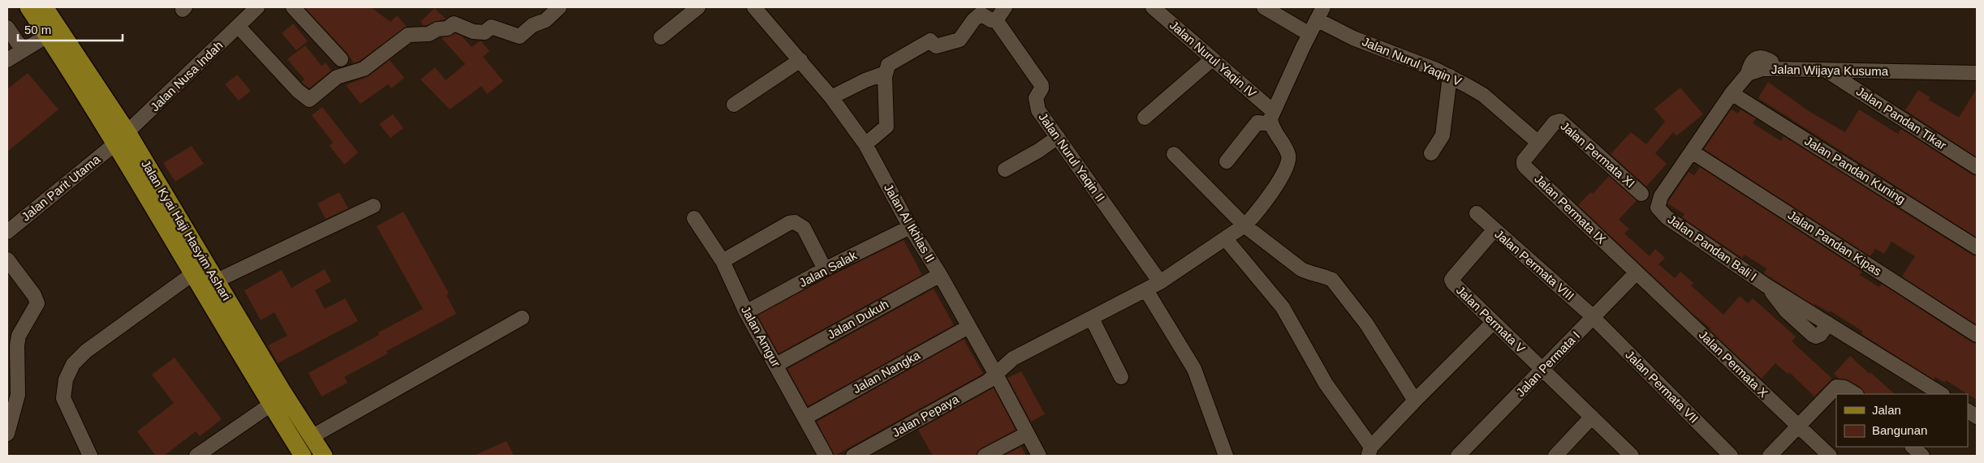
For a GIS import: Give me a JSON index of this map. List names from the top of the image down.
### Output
{
  "streets": {
    "main road": ["Jalan Kyai Haji Hasyim Ashari"],
    "street": [
      "Jalan Nurul Yaqin IV",
      "Jalan Nurul Yaqin V",
      "Jalan Wijaya Kusuma",
      "Jalan Nusa Indah",
      "Jalan Pandan Tikar",
      "Jalan Permata XI",
      "Jalan Nurul Yaqin II",
      "Jalan Pandan Kuning",
      "Jalan Parit Utama",
      "Jalan Permata IX",
      "Jalan Al Ikhlas II",
      "Jalan Pandan Kipas",
      "Jalan Pandan Bali I",
      "Jalan Permata VIII",
      "Jalan Salak",
      "Jalan Dukuh",
      "Jalan Permata V",
      "Jalan Amgur",
      "Jalan Permata I",
      "Jalan Permata X",
      "Jalan Nangka",
      "Jalan Permata VII",
      "Jalan Pepaya"
    ]
  },
  "crossings": [
    ["Jalan Nurul Yaqin IV", "Jalan Nurul Yaqin II"],
    ["Jalan Nurul Yaqin IV", "Jalan Pepaya"],
    ["Jalan Nurul Yaqin V", "Jalan Permata XI"],
    ["Jalan Nurul Yaqin V", "Jalan Permata IX"],
    ["Jalan Wijaya Kusuma", "Jalan Pandan Tikar"],
    ["Jalan Wijaya Kusuma", "Jalan Pandan Kuning"],
    ["Jalan Wijaya Kusuma", "Jalan Pandan Kipas"],
    ["Jalan Wijaya Kusuma", "Jalan Pandan Bali I"],
    ["Jalan Nusa Indah", "Jalan Parit Utama"],
    ["Jalan Nusa Indah", "Jalan Kyai Haji Hasyim Ashari"],
    ["Jalan Permata XI", "Jalan Permata IX"],
    ["Jalan Nurul Yaqin II", "Jalan Pepaya"],
    ["Jalan Parit Utama", "Jalan Kyai Haji Hasyim Ashari"],
    ["Jalan Permata IX", "Jalan Permata I"],
    ["Jalan Permata IX", "Jalan Permata X"],
    ["Jalan Al Ikhlas II", "Jalan Salak"],
    ["Jalan Al Ikhlas II", "Jalan Dukuh"],
    ["Jalan Al Ikhlas II", "Jalan Nangka"],
    ["Jalan Al Ikhlas II", "Jalan Pepaya"],
    ["Jalan Permata VIII", "Jalan Permata V"],
    ["Jalan Permata VIII", "Jalan Permata I"],
    ["Jalan Permata VIII", "Jalan Permata VII"],
    ["Jalan Salak", "Jalan Amgur"],
    ["Jalan Dukuh", "Jalan Amgur"],
    ["Jalan Permata V", "Jalan Permata I"],
    ["Jalan Amgur", "Jalan Nangka"],
    ["Jalan Permata I", "Jalan Permata X"],
    ["Jalan Permata I", "Jalan Permata VII"]
  ],
  "legend": ["Jalan", "Bangunan"],
  "scale_bar": "50 m"
}
